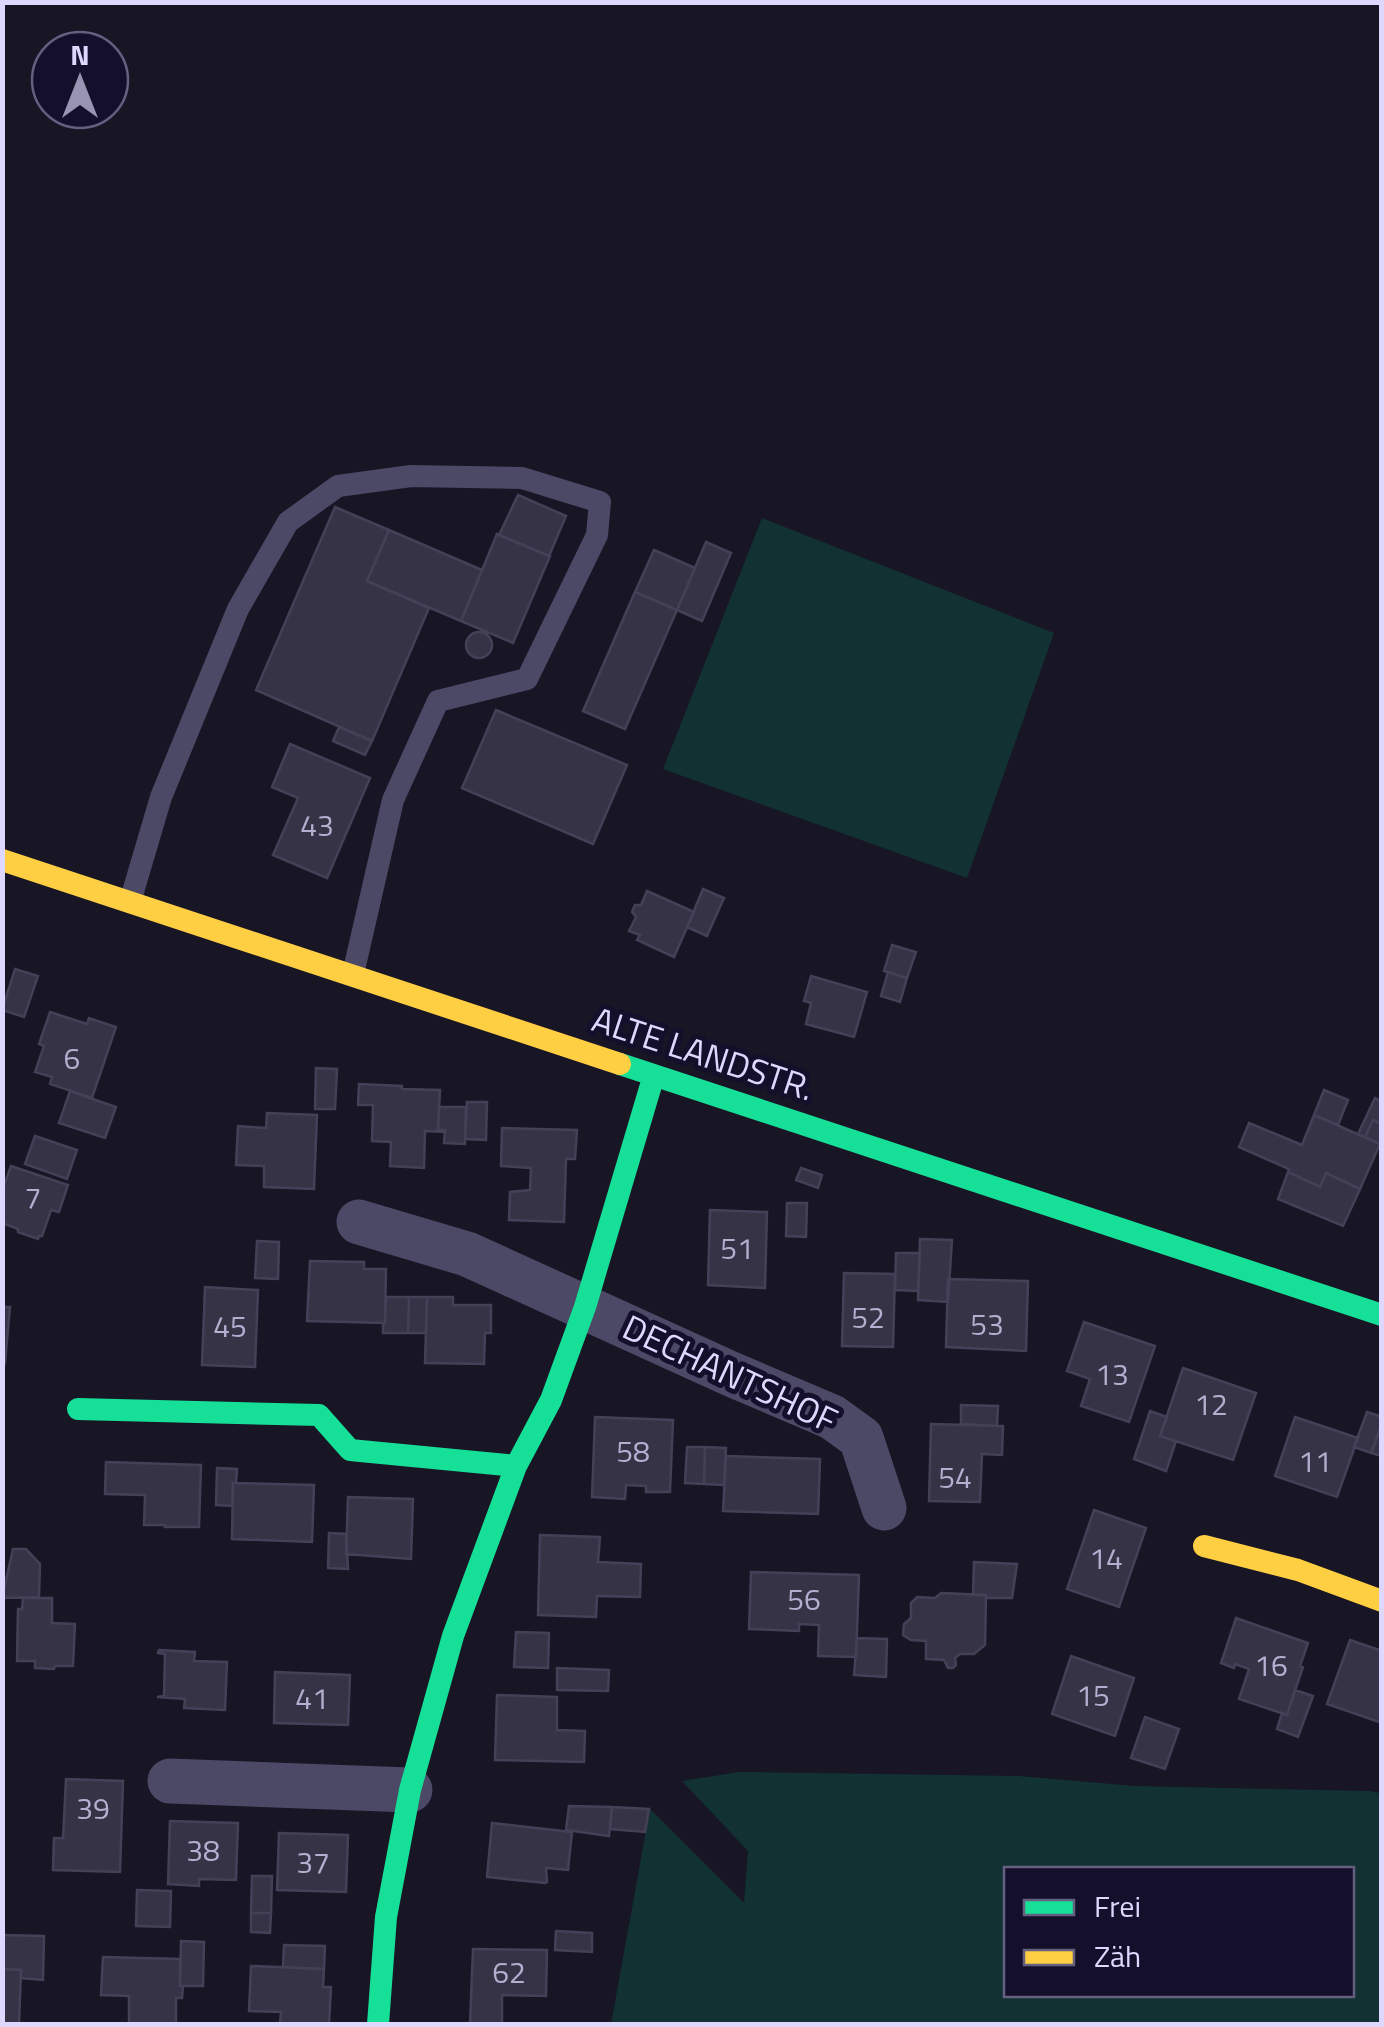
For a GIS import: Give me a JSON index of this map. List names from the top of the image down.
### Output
{
  "streets": {
    "street": ["ALTE LANDSTR.", "DECHANTSHOF"]
  },
  "crossings": [
    ["ALTE LANDSTR.", "DECHANTSHOF"]
  ],
  "house_numbers": [
    "43",
    "6",
    "7",
    "51",
    "52",
    "53",
    "45",
    "13",
    "12",
    "58",
    "11",
    "54",
    "14",
    "56",
    "16",
    "15",
    "41",
    "39",
    "38",
    "37",
    "62"
  ],
  "legend": ["Frei", "Zäh"],
  "north": "top"
}
